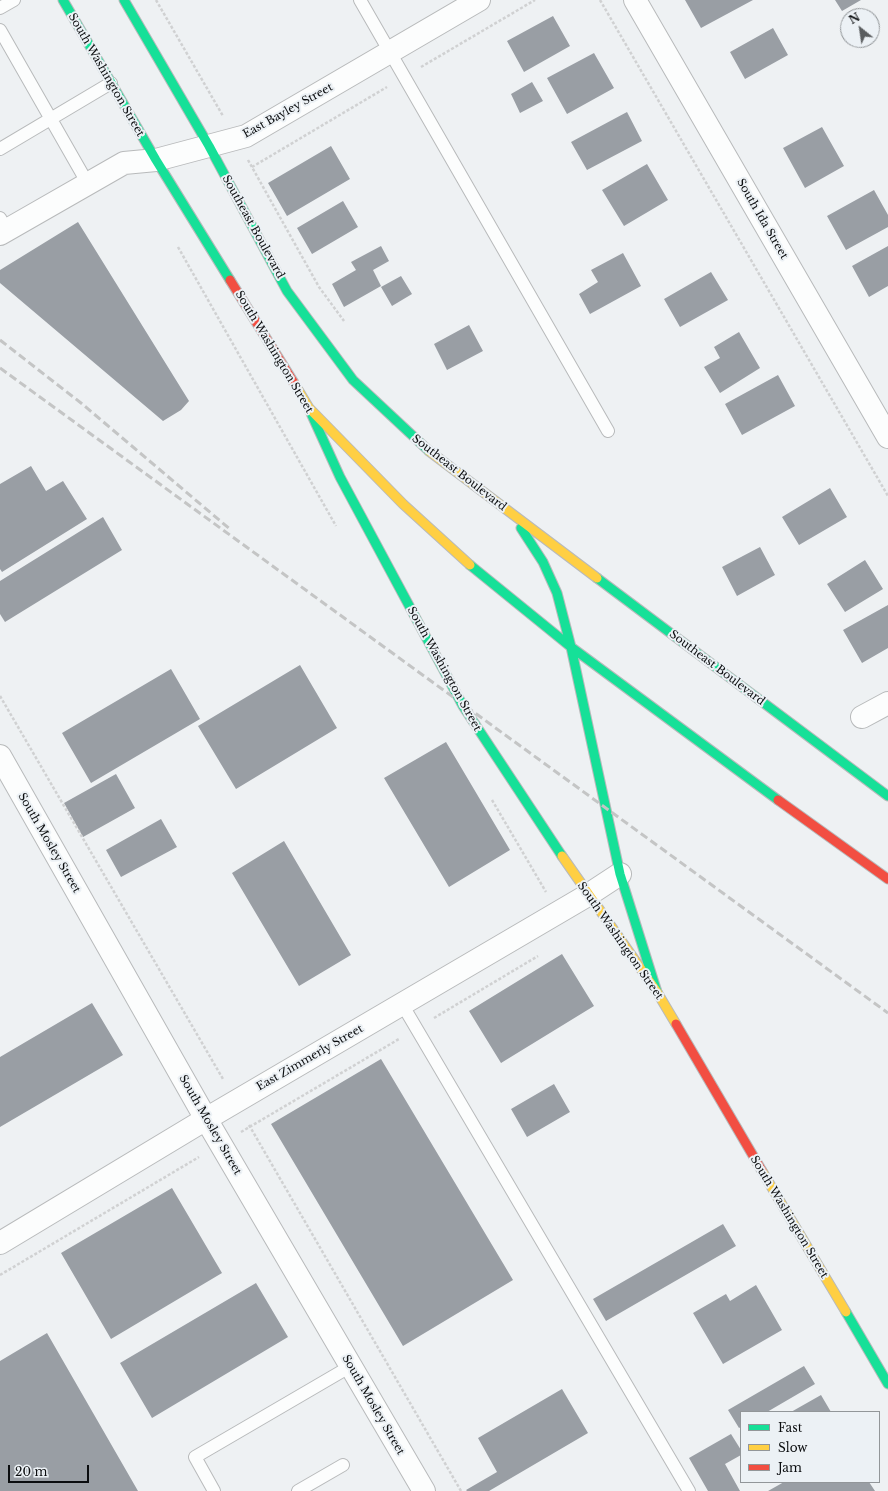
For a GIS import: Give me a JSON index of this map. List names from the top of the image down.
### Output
{
  "streets": {
    "main road": ["South Washington Street", "Southeast Boulevard"],
    "street": [
      "East Bayley Street",
      "South Ida Street",
      "South Mosley Street",
      "East Zimmerly Street"
    ]
  },
  "crossings": [
    ["South Washington Street", "East Bayley Street"],
    ["South Washington Street", "East Zimmerly Street"],
    ["East Bayley Street", "Southeast Boulevard"],
    ["South Mosley Street", "East Zimmerly Street"]
  ],
  "legend": ["Fast", "Slow", "Jam"],
  "scale_bar": "20 m",
  "north": "top left"
}
